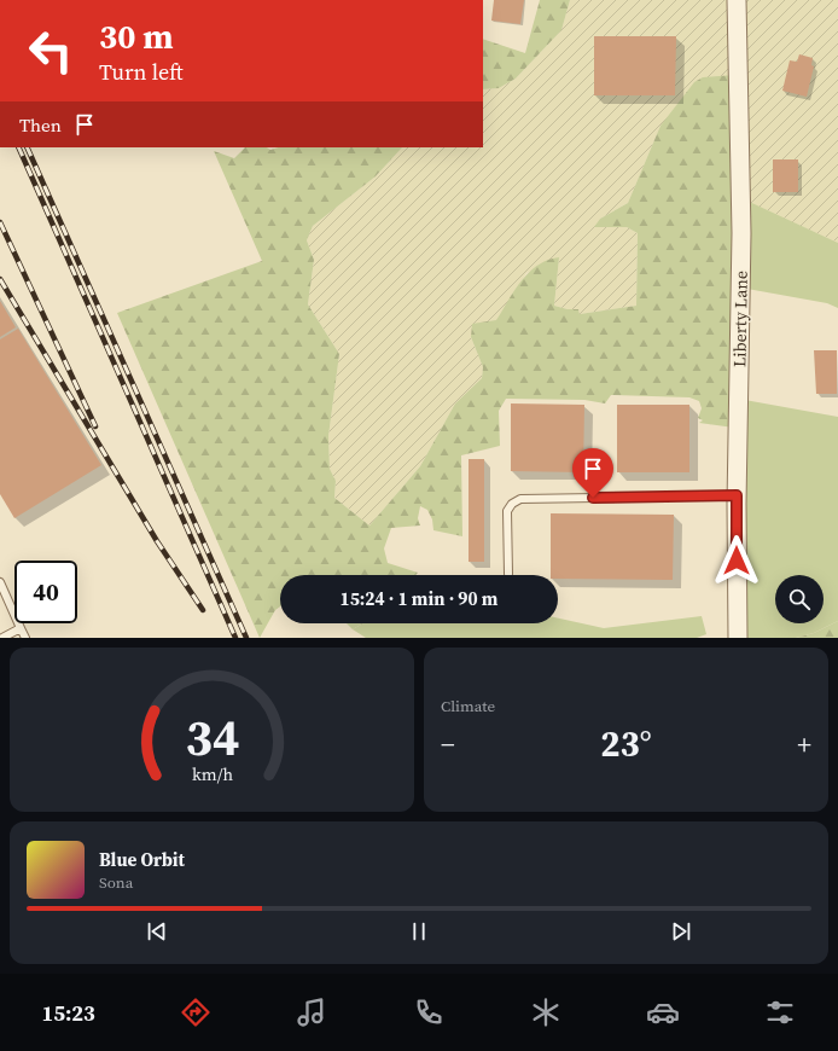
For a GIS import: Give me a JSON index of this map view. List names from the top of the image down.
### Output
{
  "streets": {
    "street": ["Liberty Lane"]
  },
  "page": {
    "turn": ["30 m", "Turn left"],
    "then": "Then",
    "limit": "40",
    "trip": "15:24 · 1 min · 90 m",
    "tile": "Climate",
    "heat": ["−", "23°", "+"],
    "song": ["Blue Orbit", "Sona"],
    "tabs": "15:23",
    "gauge": ["34", "km/h"]
  }
}
